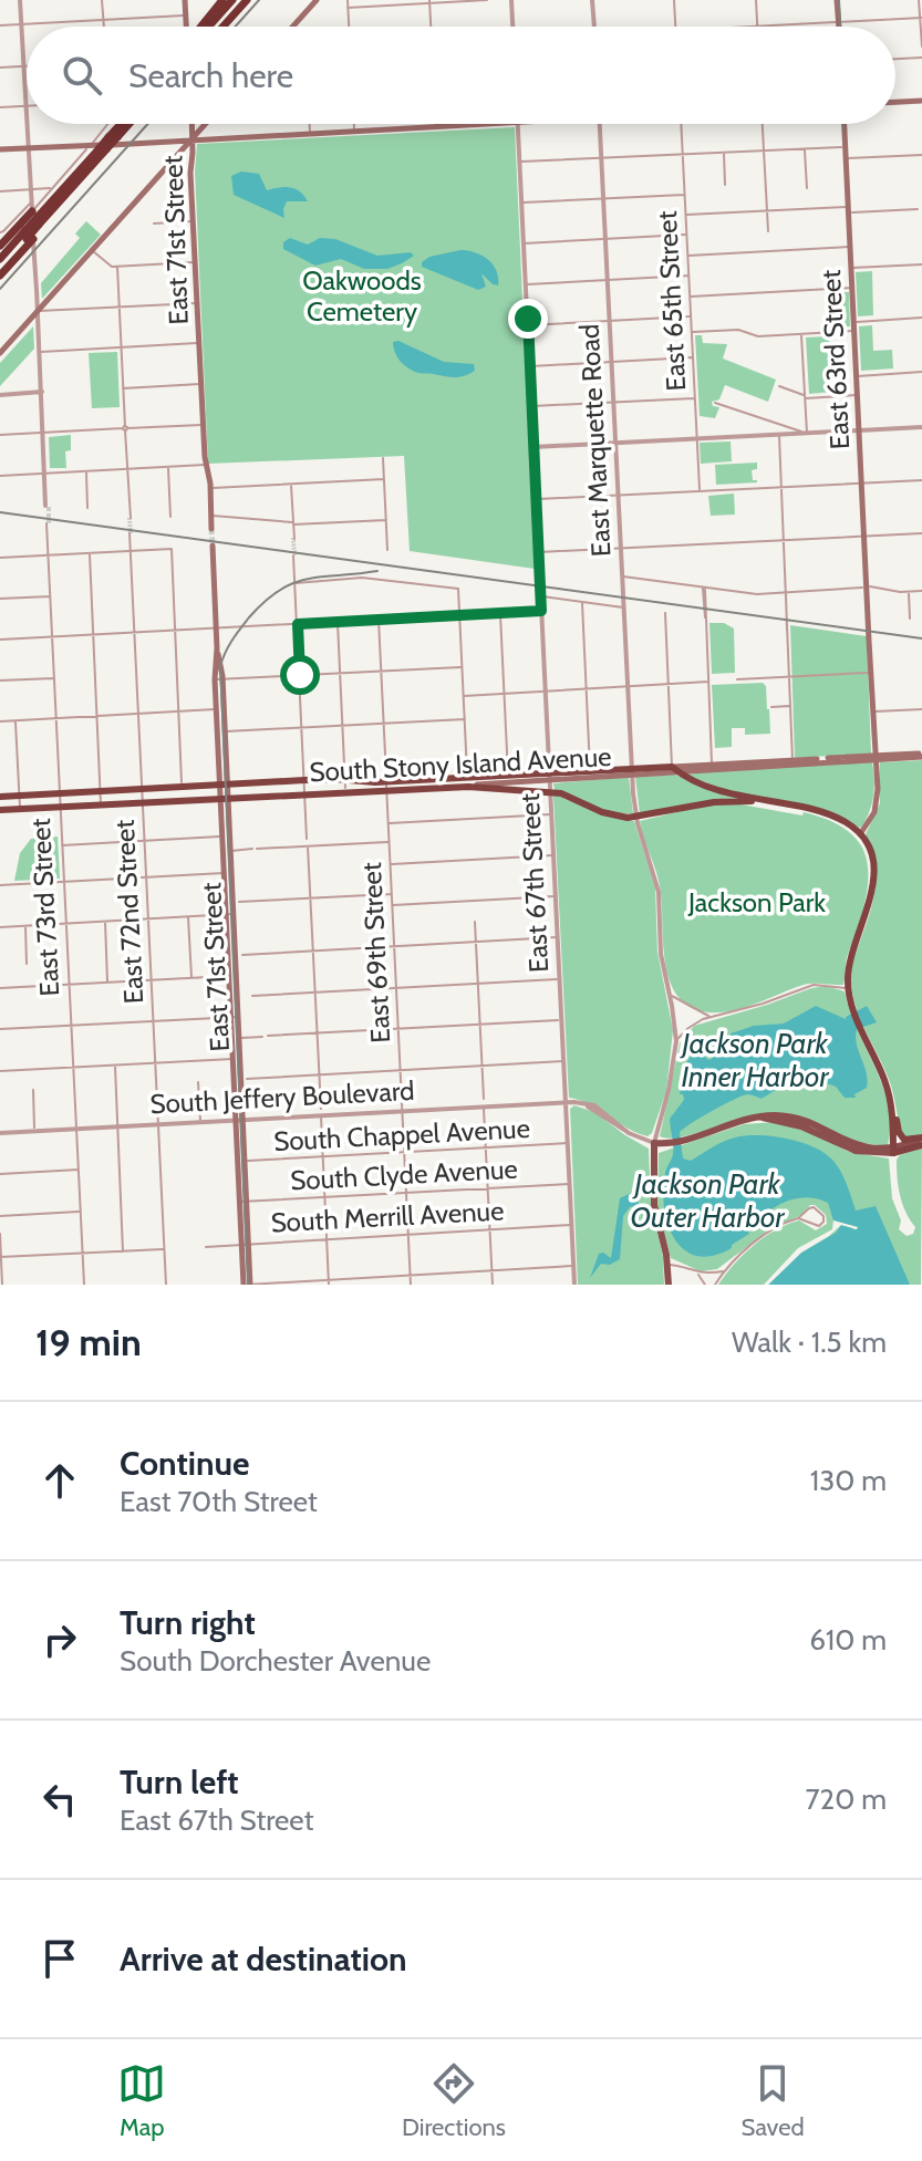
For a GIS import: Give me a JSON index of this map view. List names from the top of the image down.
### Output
{
  "streets": {
    "highway": ["South Stony Island Avenue"],
    "main road": ["East 71st Street", "East 63rd Street"],
    "street": [
      "East 65th Street",
      "East Marquette Road",
      "East 67th Street",
      "East 73rd Street",
      "East 72nd Street",
      "East 69th Street",
      "South Jeffery Boulevard",
      "South Chappel Avenue",
      "South Clyde Avenue",
      "South Merrill Avenue"
    ]
  },
  "crossings": [
    ["East 71st Street", "South Stony Island Avenue"],
    ["East 71st Street", "South Jeffery Boulevard"],
    ["East 71st Street", "South Chappel Avenue"],
    ["East 71st Street", "South Clyde Avenue"],
    ["East 71st Street", "South Merrill Avenue"],
    ["East 63rd Street", "South Stony Island Avenue"],
    ["East Marquette Road", "South Stony Island Avenue"],
    ["East Marquette Road", "South Jeffery Boulevard"],
    ["South Stony Island Avenue", "East 67th Street"],
    ["South Stony Island Avenue", "East 73rd Street"],
    ["South Stony Island Avenue", "East 72nd Street"],
    ["South Stony Island Avenue", "East 69th Street"],
    ["East 67th Street", "South Jeffery Boulevard"],
    ["East 67th Street", "South Chappel Avenue"],
    ["East 67th Street", "South Clyde Avenue"],
    ["East 67th Street", "South Merrill Avenue"],
    ["East 73rd Street", "South Jeffery Boulevard"],
    ["East 72nd Street", "South Jeffery Boulevard"],
    ["East 69th Street", "South Jeffery Boulevard"],
    ["East 69th Street", "South Chappel Avenue"],
    ["East 69th Street", "South Clyde Avenue"],
    ["East 69th Street", "South Merrill Avenue"]
  ],
  "water": ["Jackson Park Inner Harbor", "Jackson Park Outer Harbor"],
  "parks": ["Oakwoods Cemetery", "Jackson Park"],
  "page": {
    "search": "Search here",
    "heading": ["19 min", "Walk · 1.5 km"],
    "list": [
      ["Continue", "East 70th Street", "130 m"],
      ["Turn right", "South Dorchester Avenue", "610 m"],
      ["Turn left", "East 67th Street", "720 m"],
      "Arrive at destination"
    ],
    "nav": ["Map", "Directions", "Saved"]
  }
}
